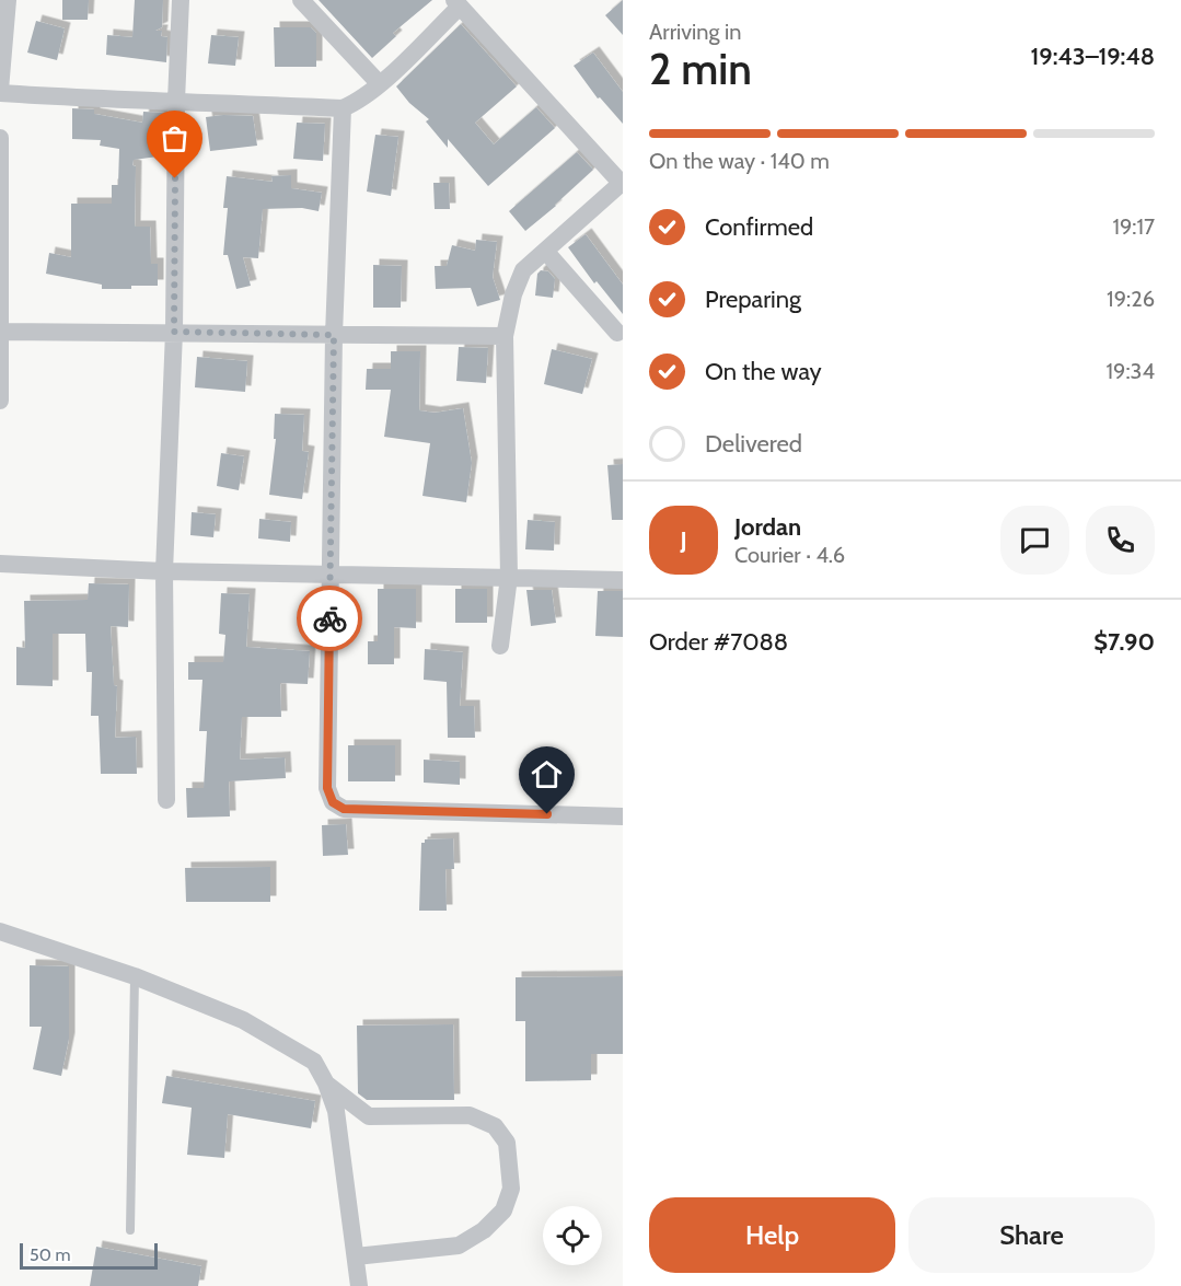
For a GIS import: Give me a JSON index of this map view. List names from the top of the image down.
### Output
{
  "scale_bar": "50 m",
  "page": {
    "heading": ["2 min", "Arriving in", "19:43–19:48"],
    "panel": [
      "Jordan",
      "Courier · 4.6",
      "Order #7088",
      "$7.90"
    ],
    "bar": "On the way · 140 m",
    "list": [
      ["Confirmed", "19:17"],
      ["Preparing", "19:26"],
      ["On the way", "19:34"],
      "Delivered"
    ],
    "round": "J",
    "buttons": ["Help", "Share"],
    "scale": "50 m"
  }
}
